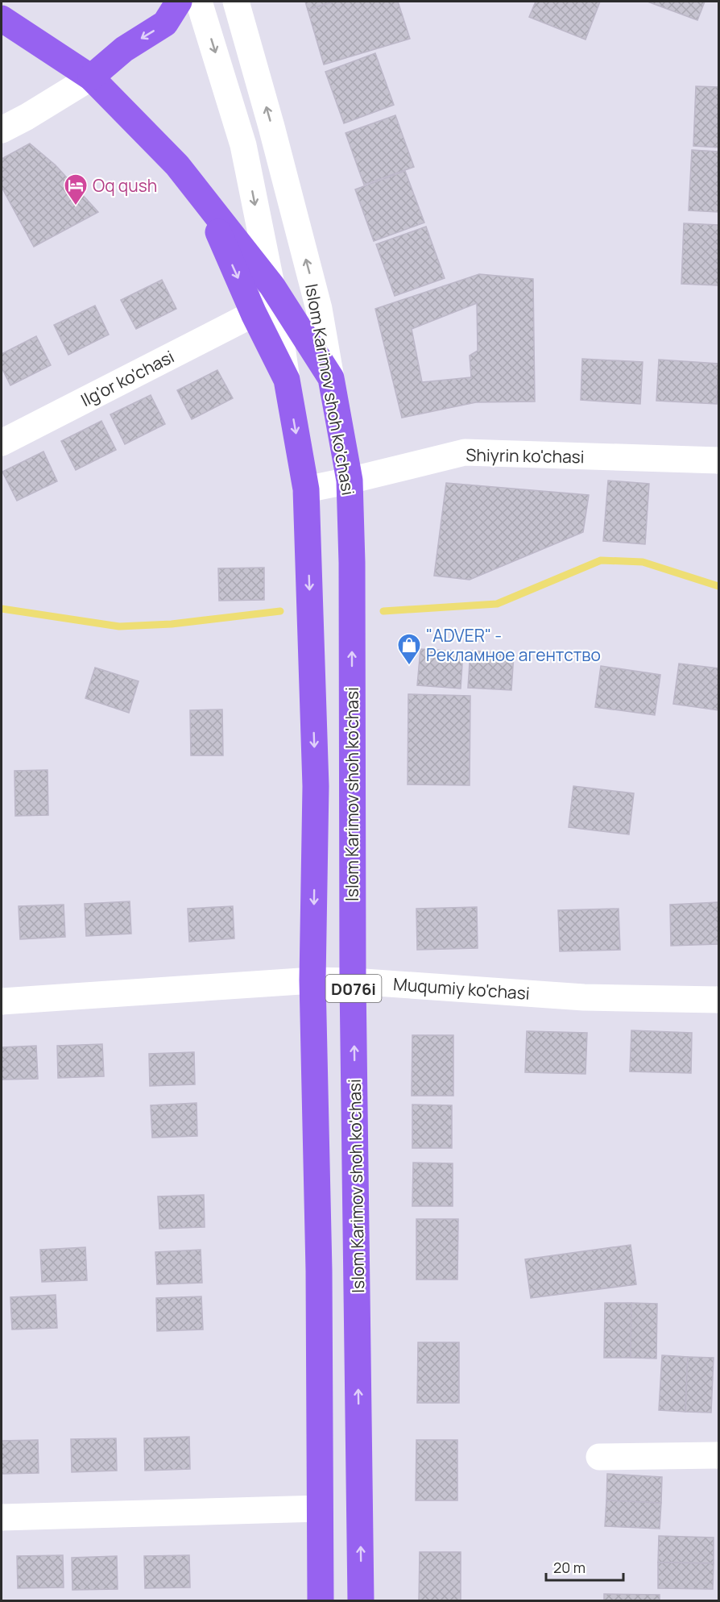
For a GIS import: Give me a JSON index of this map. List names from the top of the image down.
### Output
{
  "streets": {
    "main road": ["Islom Karimov shoh ko'chasi", "D076i"],
    "street": ["Ilg'or ko'chasi", "Shiyrin ko'chasi", "Muqumiy ko'chasi"]
  },
  "crossings": [
    ["Islom Karimov shoh ko'chasi", "Shiyrin ko'chasi"],
    ["Islom Karimov shoh ko'chasi", "Muqumiy ko'chasi"],
    ["Shiyrin ko'chasi", "D076i"],
    ["D076i", "Muqumiy ko'chasi"]
  ],
  "one_way": ["Islom Karimov shoh ko'chasi"],
  "places": {
    "hotel": ["Oq qush"],
    "shop": ["\"ADVER\" - Рекламное агентство"]
  },
  "scale_bar": "20 m"
}
